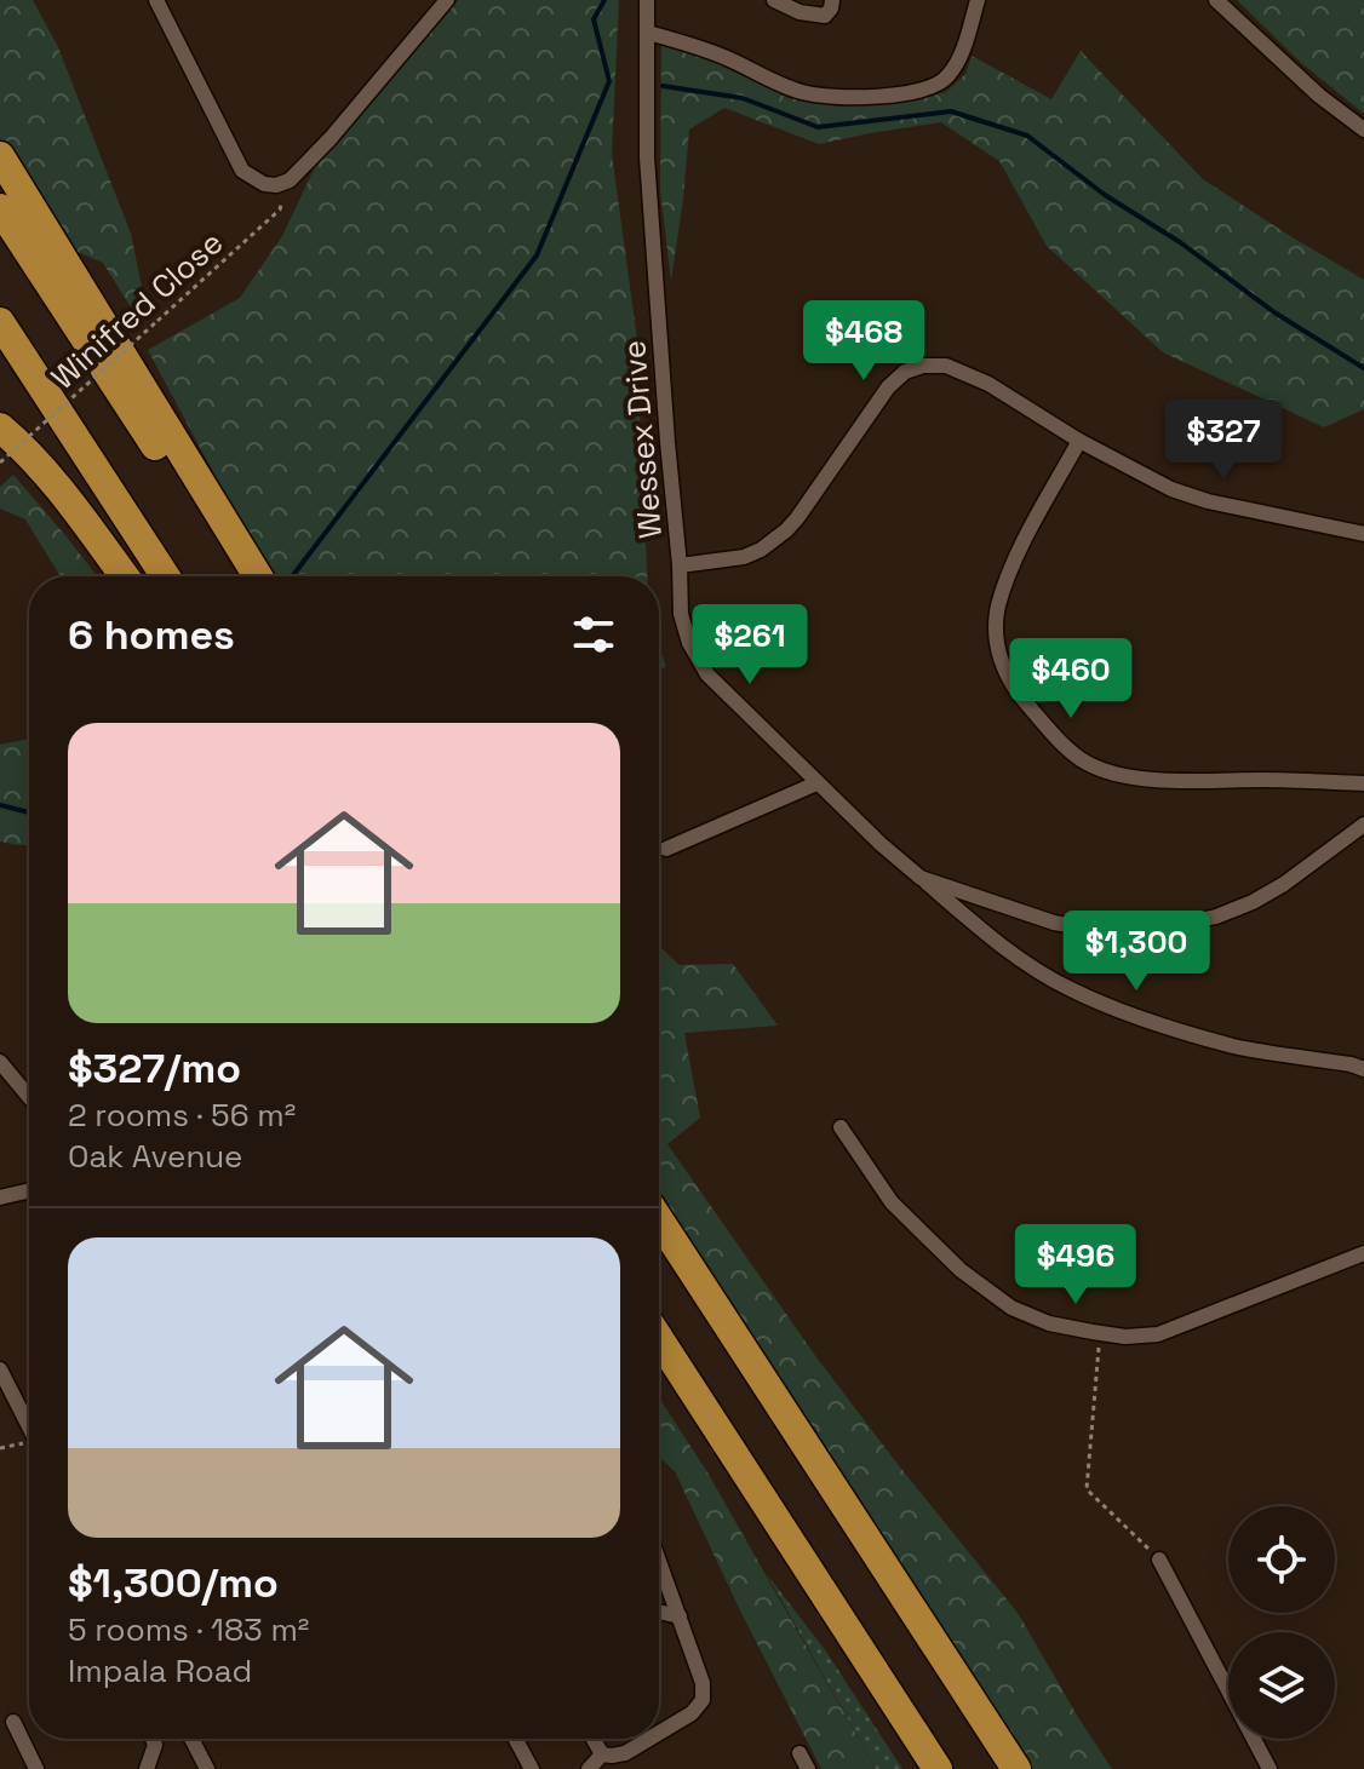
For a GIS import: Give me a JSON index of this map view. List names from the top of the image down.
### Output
{
  "streets": {
    "street": ["Wessex Drive"],
    "path": ["Winifred Close"]
  },
  "page": {
    "price": [
      "$468",
      "$327",
      "$261",
      "$460",
      "$1,300",
      "$496"
    ],
    "heading": "6 homes",
    "list": [
      {
        "name": "$327/mo",
        "note": "2 rooms · 56 m² · Oak Avenue"
      },
      {
        "name": "$1,300/mo",
        "note": "5 rooms · 183 m² · Impala Road"
      }
    ]
  }
}
